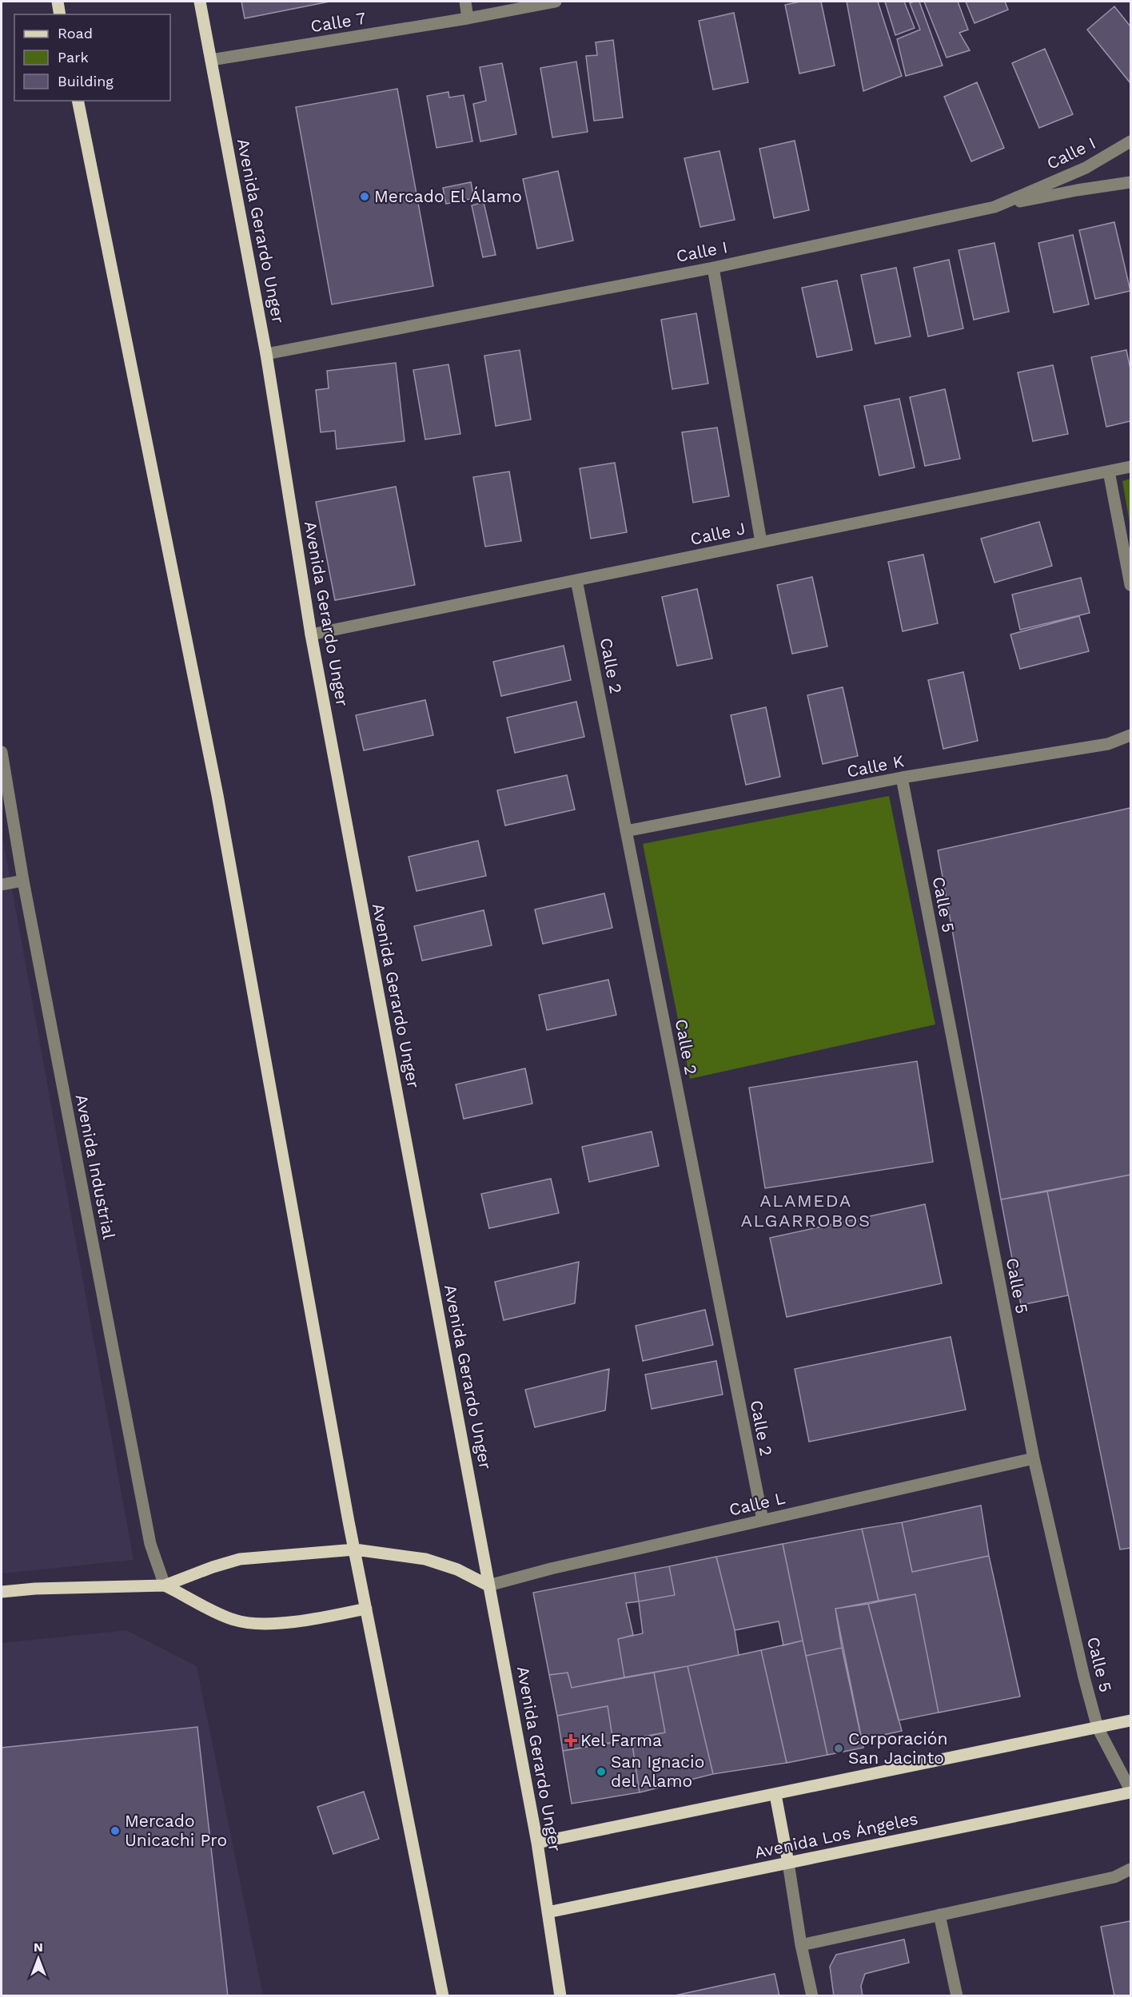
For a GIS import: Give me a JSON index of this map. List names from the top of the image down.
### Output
{
  "streets": {
    "main road": ["Avenida Gerardo Unger", "Avenida Los Ángeles"],
    "street": [
      "Calle 7",
      "Calle I",
      "Calle J",
      "Calle 2",
      "Calle K",
      "Calle 5",
      "Avenida Industrial",
      "Calle L"
    ]
  },
  "crossings": [
    ["Calle 7", "Avenida Gerardo Unger"],
    ["Calle I", "Avenida Gerardo Unger"],
    ["Avenida Gerardo Unger", "Calle J"],
    ["Avenida Gerardo Unger", "Calle L"],
    ["Avenida Gerardo Unger", "Avenida Los Ángeles"],
    ["Calle J", "Calle 2"],
    ["Calle 2", "Calle K"],
    ["Calle 2", "Calle L"],
    ["Calle K", "Calle 5"],
    ["Calle 5", "Calle L"],
    ["Calle 5", "Avenida Los Ángeles"]
  ],
  "districts": ["ALAMEDA ALGARROBOS"],
  "places": {
    "other": [
      "Mercado El Álamo",
      "Corporación San Jacinto",
      "San Ignacio del Alamo",
      "Mercado Unicachi Pro"
    ],
    "health": ["Kel Farma"]
  },
  "legend": ["Road", "Park", "Building"],
  "north": "top"
}
